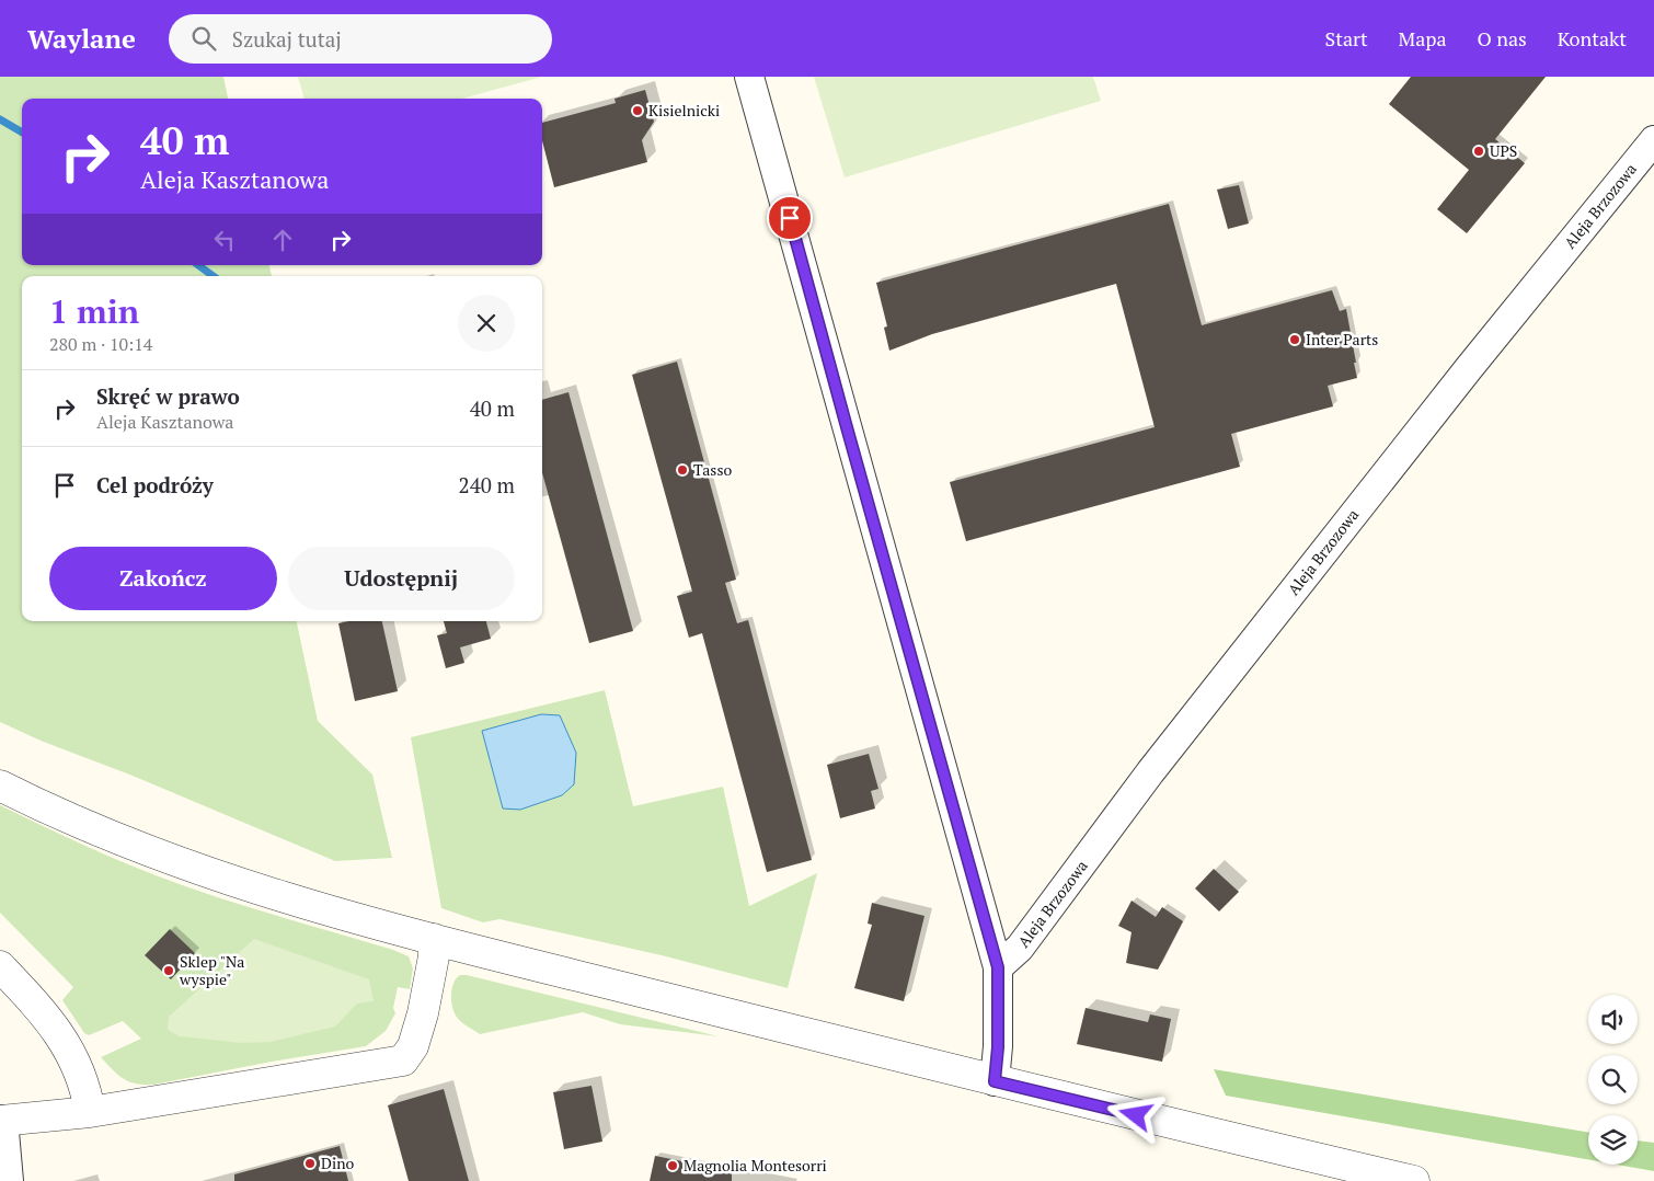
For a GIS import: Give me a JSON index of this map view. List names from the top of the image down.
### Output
{
  "streets": {
    "street": ["Aleja Brzozowa"]
  },
  "places": [
    "Kisielnicki",
    "UPS",
    "Inter Parts",
    "Tasso",
    "Sklep \"Na wyspie\"",
    "Dino",
    "Magnolia Montesorri"
  ],
  "page": {
    "header": "Waylane",
    "search": "Szukaj tutaj",
    "nav": [
      "Start",
      "Mapa",
      "O nas",
      "Kontakt"
    ],
    "turn": ["40 m", "Aleja Kasztanowa"],
    "heading": ["1 min", "280 m · 10:14"],
    "list": [
      {
        "name": "Skręć w prawo",
        "note": "Aleja Kasztanowa",
        "value": "40 m"
      },
      {
        "name": "Cel podróży",
        "value": "240 m"
      }
    ],
    "buttons": ["Zakończ", "Udostępnij"]
  }
}
